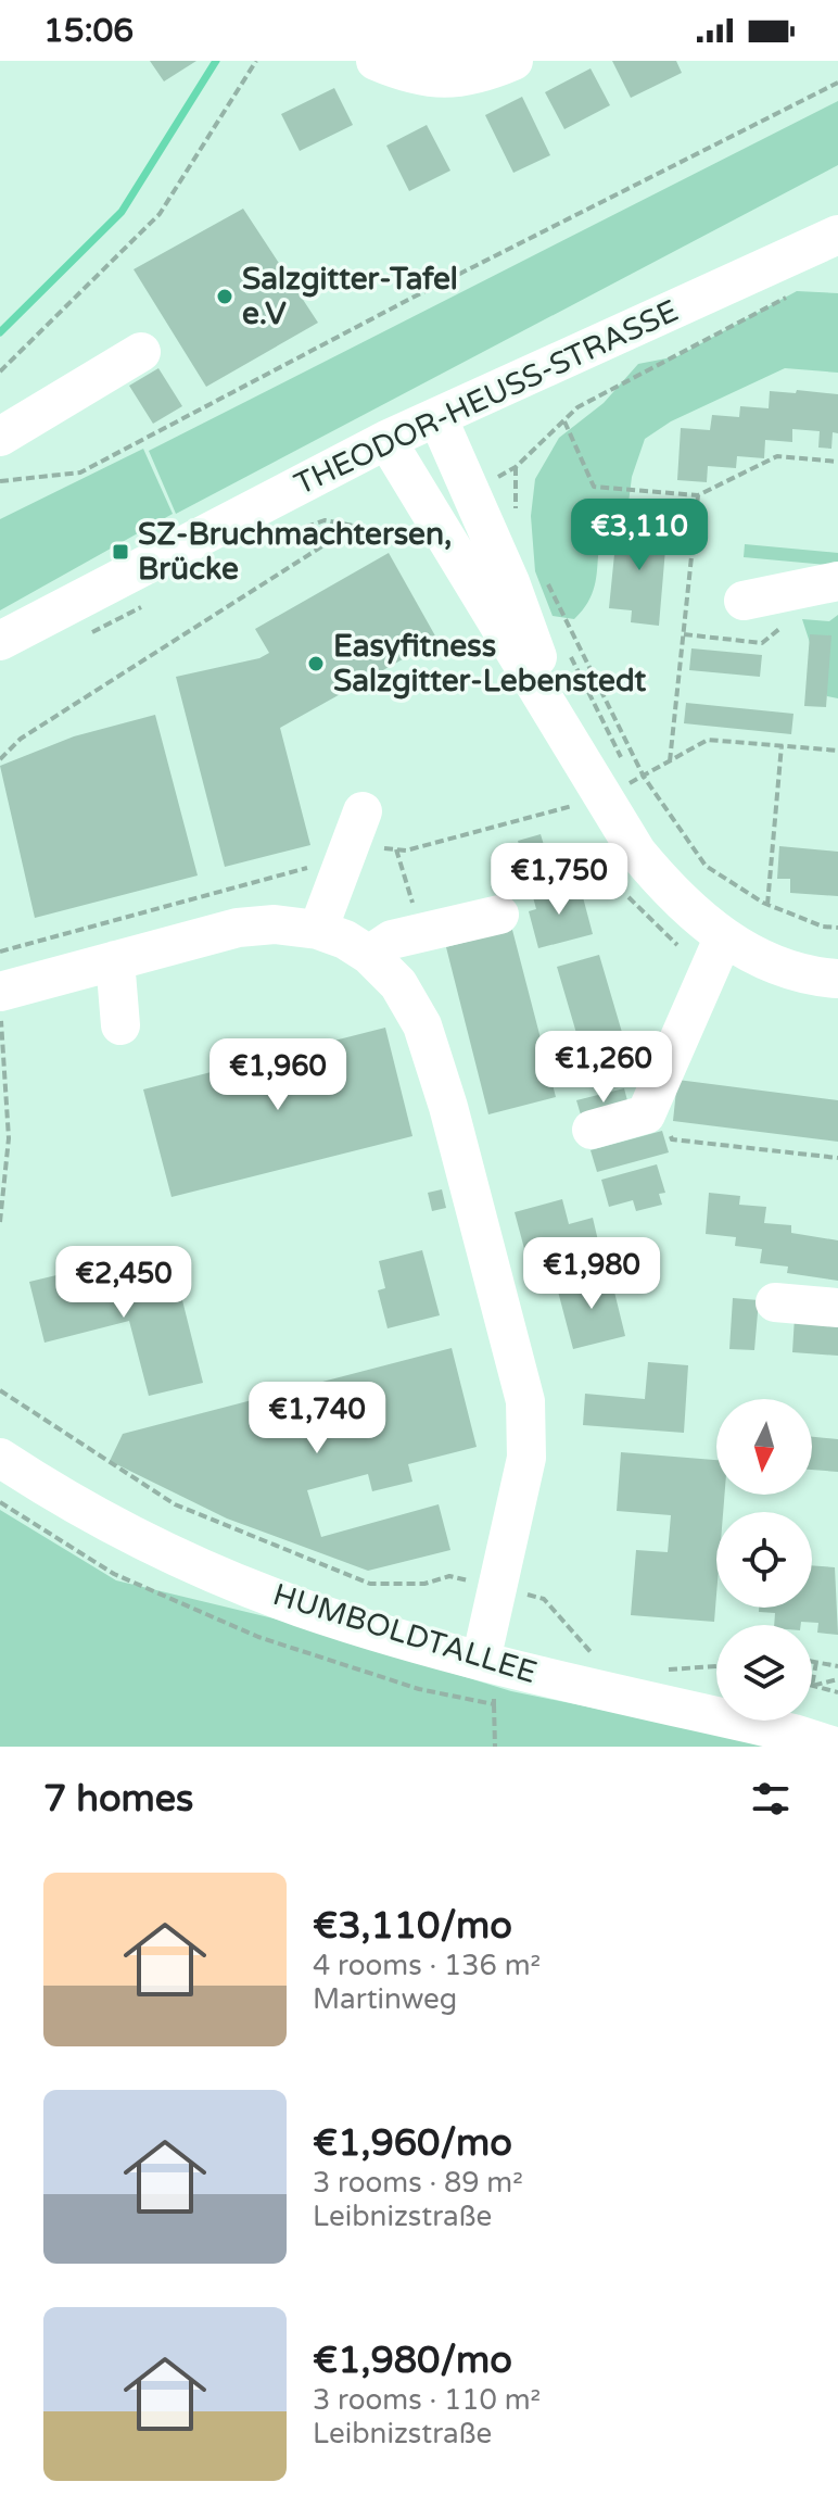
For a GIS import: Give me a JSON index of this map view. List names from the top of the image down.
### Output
{
  "streets": {
    "street": ["THEODOR-HEUSS-STRASSE", "HUMBOLDTALLEE"]
  },
  "places": {
    "other": ["Salzgitter-Tafel e.V", "Easyfitness Salzgitter-Lebenstedt"],
    "transit": ["SZ-Bruchmachtersen, Brücke"]
  },
  "north": "bottom",
  "page": {
    "status": "15:06",
    "price": [
      "€3,110",
      "€1,750",
      "€1,260",
      "€1,960",
      "€1,980",
      "€2,450",
      "€1,740"
    ],
    "heading": "7 homes",
    "list": [
      {
        "name": "€3,110/mo",
        "note": "4 rooms · 136 m² · Martinweg"
      },
      {
        "name": "€1,960/mo",
        "note": "3 rooms · 89 m² · Leibnizstraße"
      },
      {
        "name": "€1,980/mo",
        "note": "3 rooms · 110 m² · Leibnizstraße"
      }
    ]
  }
}
